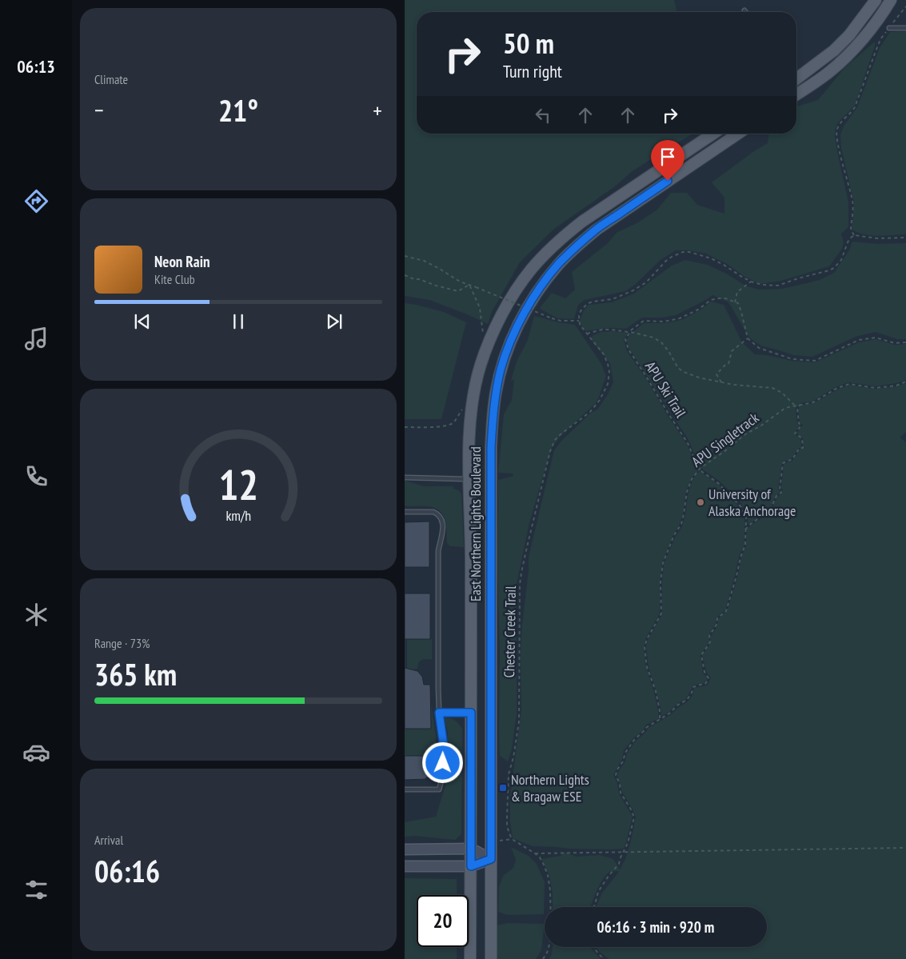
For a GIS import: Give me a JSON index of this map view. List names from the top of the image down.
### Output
{
  "streets": {
    "main road": ["East Northern Lights Boulevard"],
    "path": ["APU Ski Trail", "APU Singletrack", "Chester Creek Trail"]
  },
  "crossings": [
    ["APU Ski Trail", "APU Singletrack"]
  ],
  "places": {
    "other": ["University of Alaska Anchorage"],
    "transit": ["Northern Lights & Bragaw ESE"]
  },
  "page": {
    "tabs": "06:13",
    "tile": [
      "Climate",
      ["Range · 73%", "365 km"],
      ["Arrival", "06:16"]
    ],
    "turn": ["50 m", "Turn right"],
    "heat": ["−", "21°", "+"],
    "song": ["Neon Rain", "Kite Club"],
    "limit": "20",
    "trip": "06:16 · 3 min · 920 m",
    "gauge": ["12", "km/h"]
  }
}
